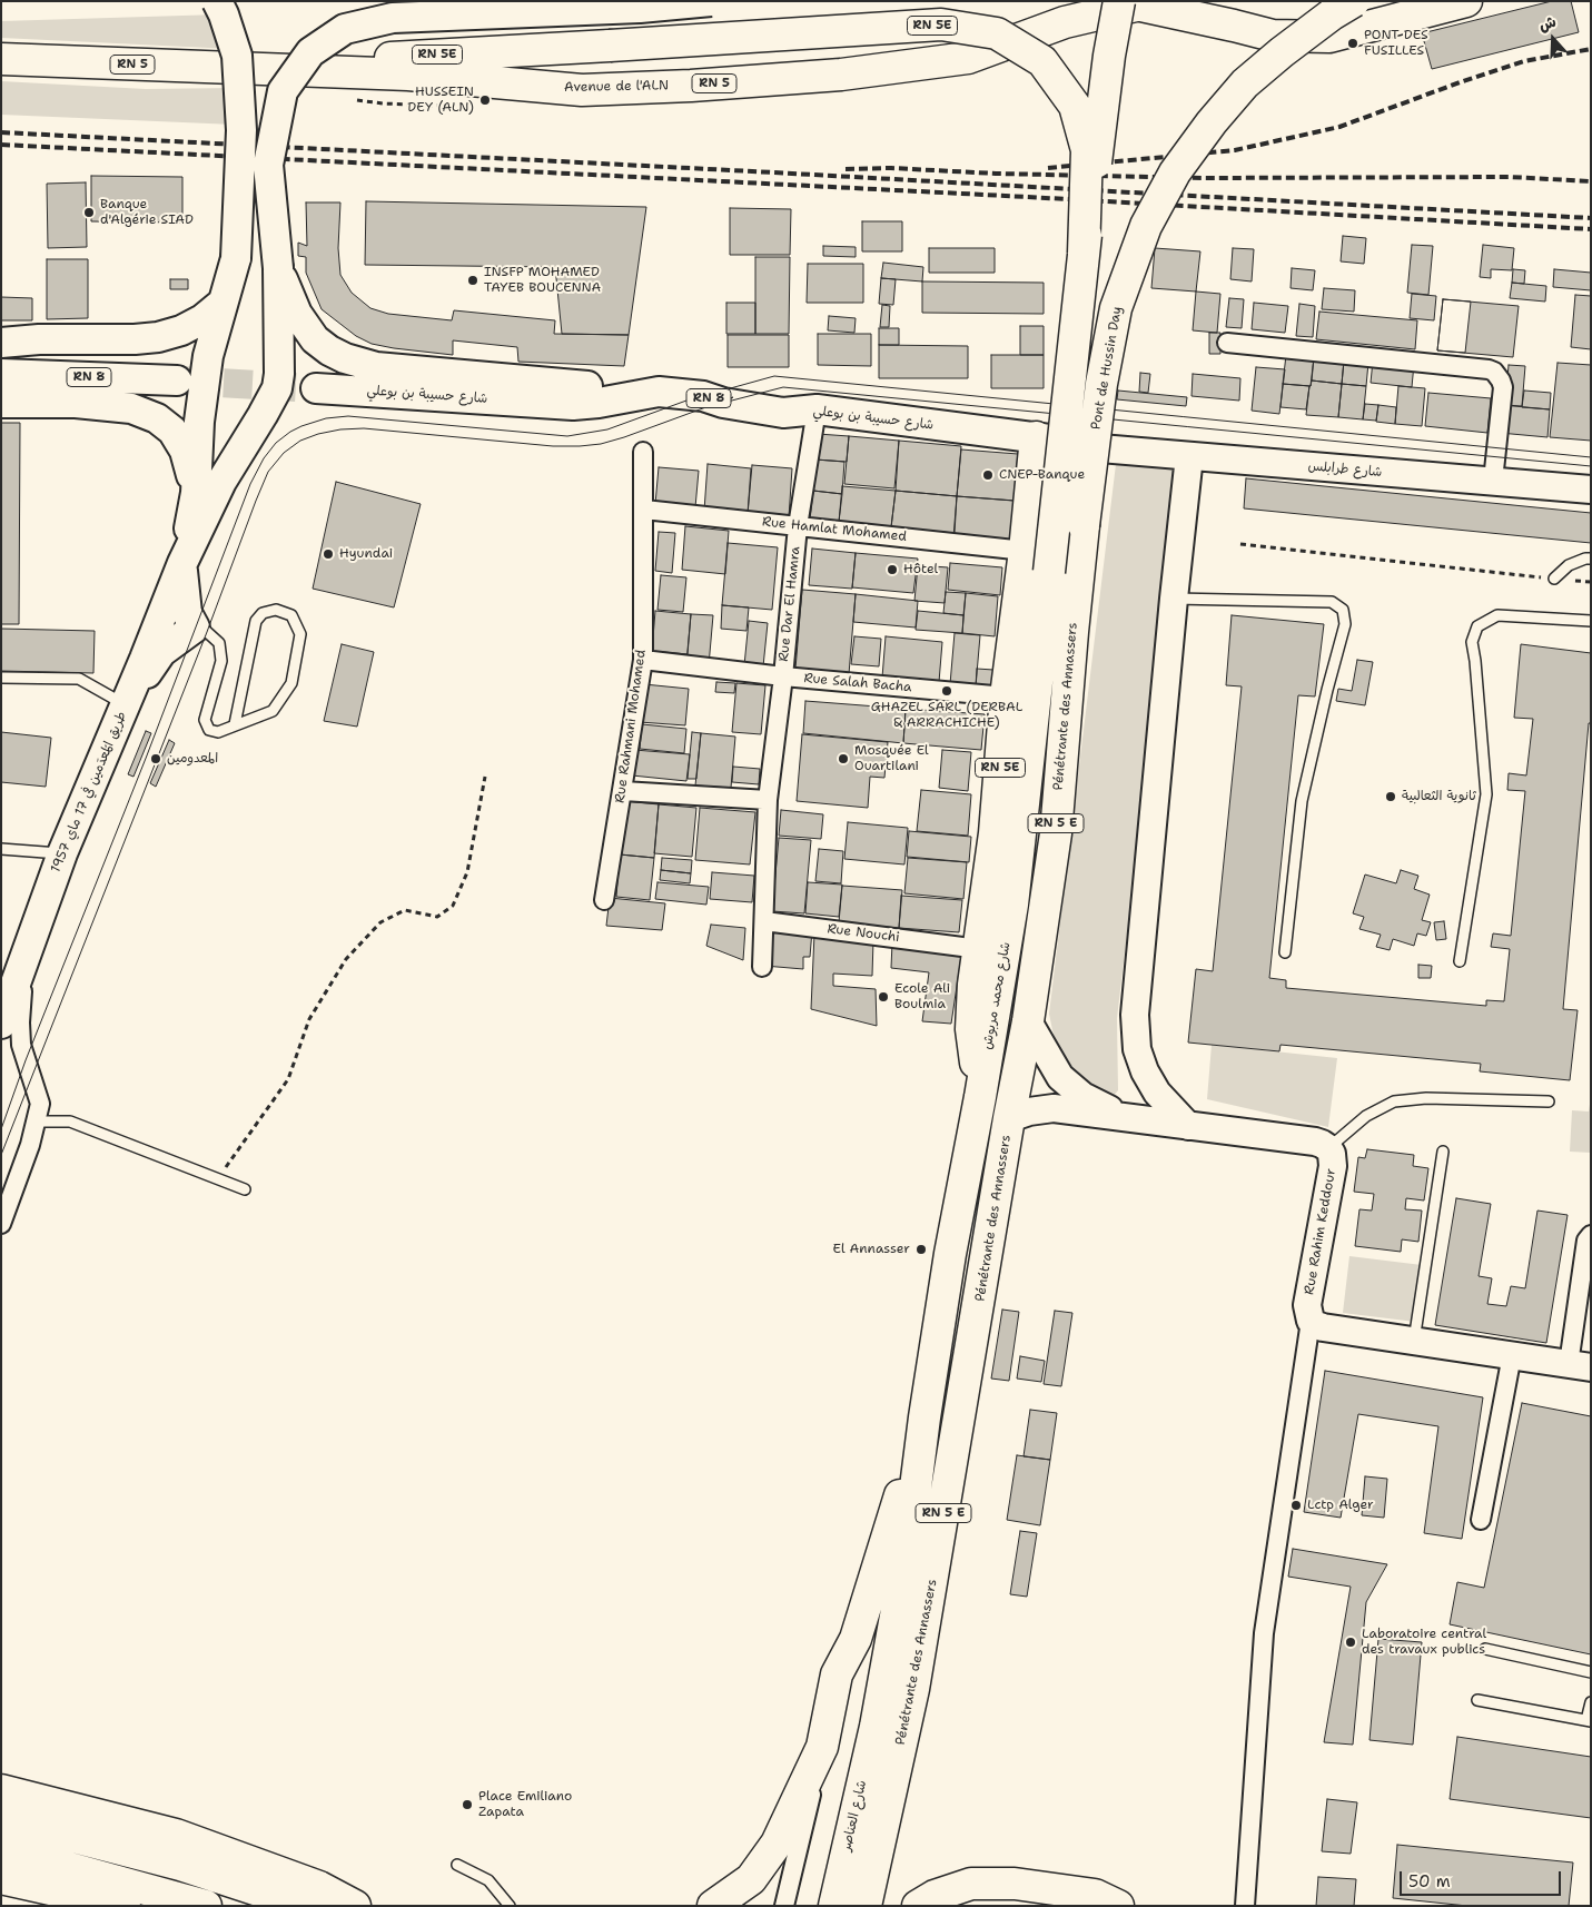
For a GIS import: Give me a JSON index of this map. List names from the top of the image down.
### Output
{
  "streets": {
    "highway": [
      "RN 5E",
      "RN 5",
      "Avenue de l'ALN",
      "Pont de Hussin Day",
      "Pénétrante des Annassers",
      "RN 5 E",
      "شارع محمد مربوش",
      "شارع العناصر"
    ],
    "main road": [
      "RN 8",
      "شارع حسيبة بن بوعلي",
      "شارع طرابلس",
      "طريق المُعدَمين في 17 ماي 1957",
      "Rue Rahim Keddour"
    ],
    "street": [
      "Rue Hamlat Mohamed",
      "Rue Dar El Hamra",
      "Rue Salah Bacha",
      "Rue Rahmani Mohamed",
      "Rue Nouchi"
    ]
  },
  "crossings": [
    ["RN 5E", "Avenue de l'ALN"],
    ["RN 5E", "شارع حسيبة بن بوعلي"],
    ["RN 5E", "Rue Hamlat Mohamed"],
    ["RN 5E", "Rue Salah Bacha"],
    ["RN 5E", "شارع محمد مربوش"],
    ["Pont de Hussin Day", "Pénétrante des Annassers"],
    ["شارع حسيبة بن بوعلي", "شارع طرابلس"],
    ["شارع حسيبة بن بوعلي", "Rue Dar El Hamra"],
    ["Rue Hamlat Mohamed", "Rue Dar El Hamra"],
    ["Rue Hamlat Mohamed", "Rue Rahmani Mohamed"],
    ["Rue Dar El Hamra", "Rue Salah Bacha"],
    ["Rue Dar El Hamra", "Rue Nouchi"],
    ["Rue Salah Bacha", "Rue Rahmani Mohamed"],
    ["Pénétrante des Annassers", "Rue Rahim Keddour"],
    ["شارع محمد مربوش", "شارع العناصر"]
  ],
  "places": [
    "PONT DES FUSILLES",
    "HUSSEIN DEY (ALN)",
    "Banque d'Algérie SIAD",
    "INSFP MOHAMED TAYEB BOUCENNA",
    "CNEP-Banque",
    "Hyundai",
    "Hôtel",
    "GHAZEL SARL (DERBAL & ARRACHICHE)",
    "المعدومين",
    "Mosquée El Ouartilani",
    "ثانوية الثعالبية",
    "Ecole Ali Boulmia",
    "El Annasser",
    "Lctp Alger",
    "Laboratoire central des travaux publics",
    "Place Emiliano Zapata"
  ],
  "scale_bar": "50 m",
  "north": "top"
}
